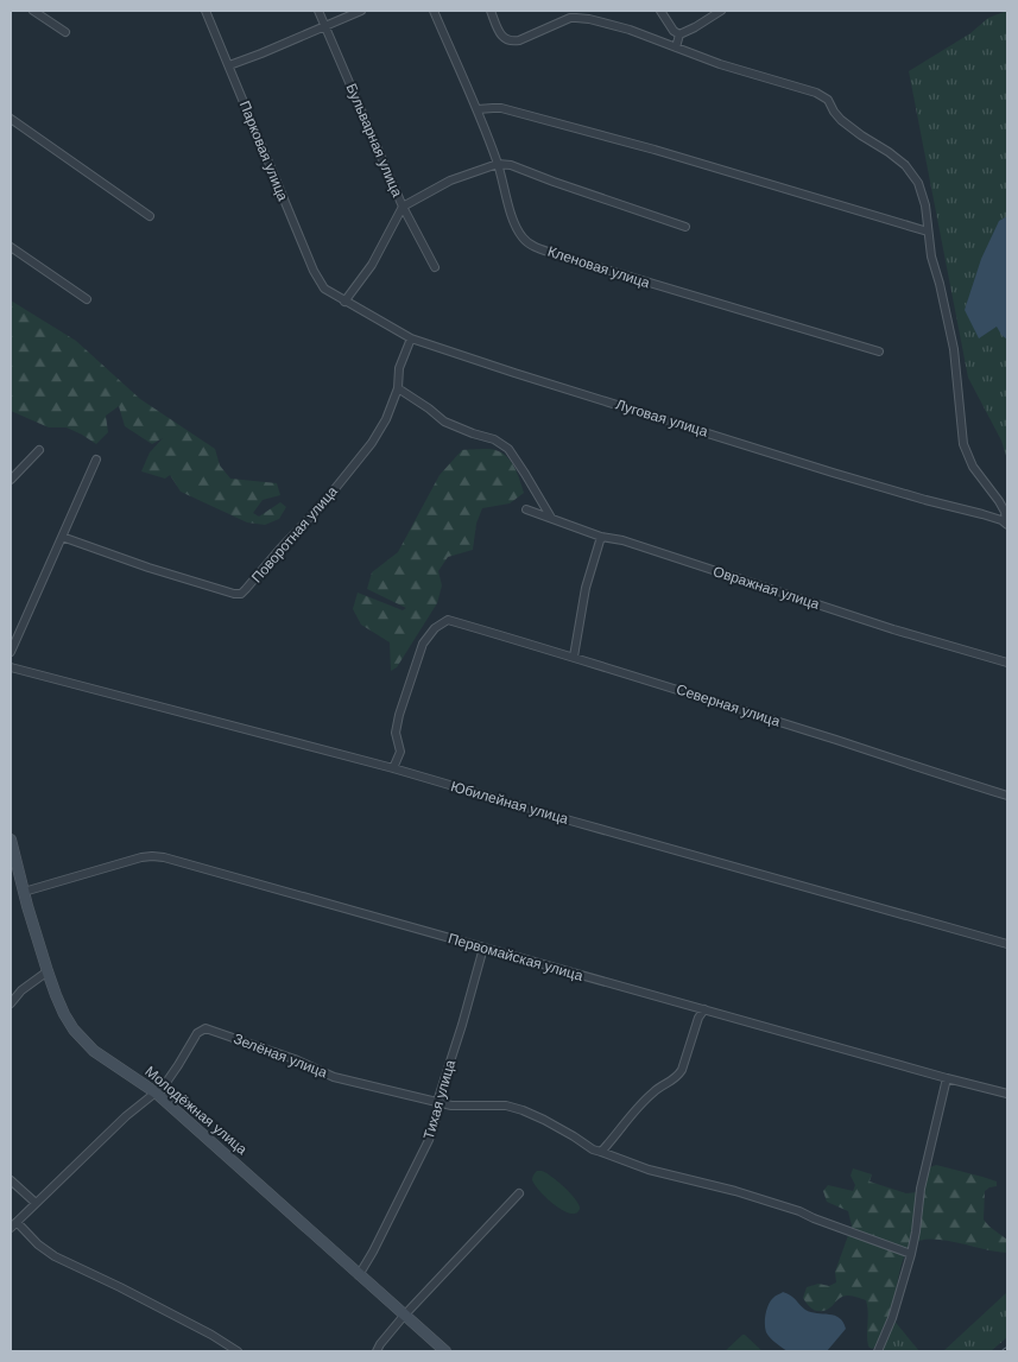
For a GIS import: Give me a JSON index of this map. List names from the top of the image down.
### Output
{
  "streets": {
    "street": [
      "Бульварная улица",
      "Парковая улица",
      "Кленовая улица",
      "Луговая улица",
      "Поворотная улица",
      "Овражная улица",
      "Северная улица",
      "Юбилейная улица",
      "Первомайская улица",
      "Зелёная улица",
      "Тихая улица",
      "Молодёжная улица"
    ]
  },
  "crossings": [
    ["Парковая улица", "Луговая улица"],
    ["Луговая улица", "Поворотная улица"],
    ["Северная улица", "Юбилейная улица"],
    ["Первомайская улица", "Тихая улица"],
    ["Первомайская улица", "Молодёжная улица"],
    ["Зелёная улица", "Тихая улица"],
    ["Зелёная улица", "Молодёжная улица"],
    ["Тихая улица", "Молодёжная улица"]
  ]
}
